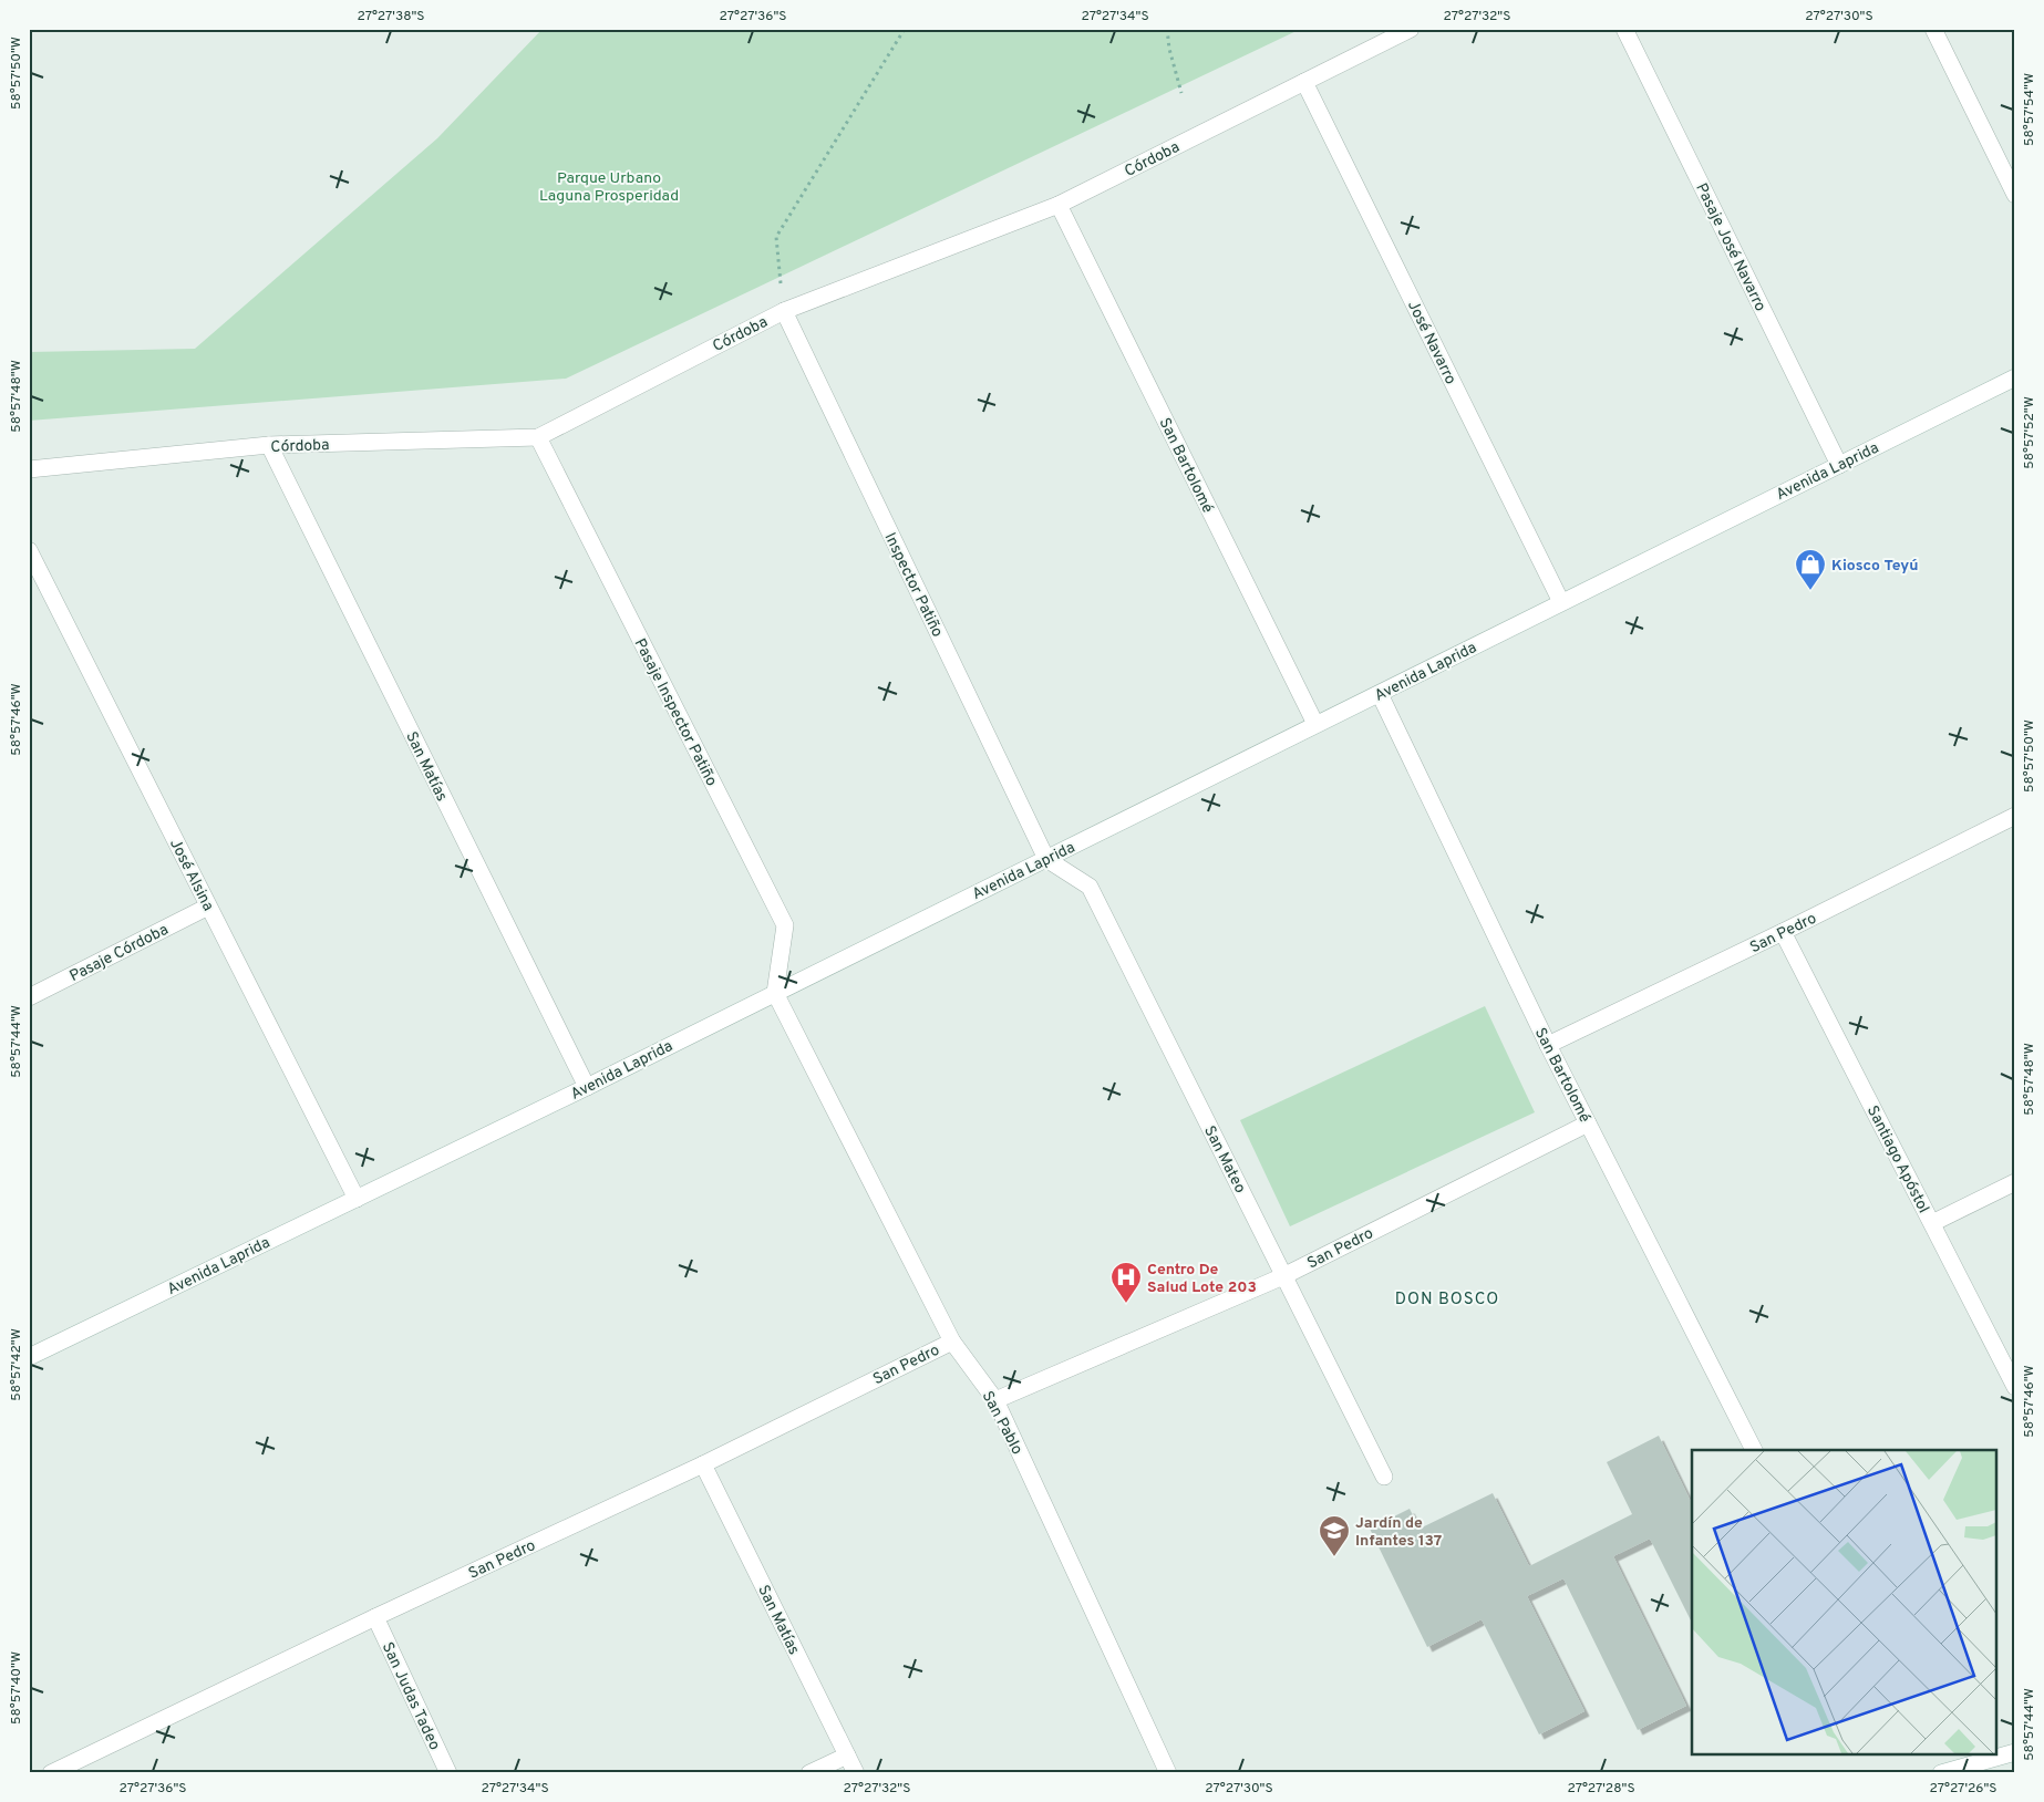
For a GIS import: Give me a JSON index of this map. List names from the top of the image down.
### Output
{
  "streets": {
    "street": [
      "Córdoba",
      "Pasaje José Navarro",
      "José Navarro",
      "San Bartolomé",
      "Avenida Laprida",
      "Inspector Patiño",
      "Pasaje Inspector Patiño",
      "San Matías",
      "José Alsina",
      "San Pedro",
      "Pasaje Córdoba",
      "San Mateo",
      "Santiago Apóstol",
      "San Pablo",
      "San Judas Tadeo"
    ]
  },
  "crossings": [
    ["Córdoba", "José Navarro"],
    ["Córdoba", "San Bartolomé"],
    ["Córdoba", "Inspector Patiño"],
    ["Córdoba", "Pasaje Inspector Patiño"],
    ["Córdoba", "San Matías"],
    ["Pasaje José Navarro", "Avenida Laprida"],
    ["José Navarro", "Avenida Laprida"],
    ["San Bartolomé", "Avenida Laprida"],
    ["San Bartolomé", "San Pedro"],
    ["Avenida Laprida", "Inspector Patiño"],
    ["Avenida Laprida", "Pasaje Inspector Patiño"],
    ["Avenida Laprida", "San Matías"],
    ["Avenida Laprida", "José Alsina"],
    ["Avenida Laprida", "San Mateo"],
    ["Avenida Laprida", "San Pablo"],
    ["Inspector Patiño", "San Mateo"],
    ["Pasaje Inspector Patiño", "San Pablo"],
    ["San Matías", "San Pedro"],
    ["José Alsina", "Pasaje Córdoba"],
    ["San Pedro", "San Mateo"],
    ["San Pedro", "Santiago Apóstol"],
    ["San Pedro", "San Pablo"],
    ["San Pedro", "San Judas Tadeo"]
  ],
  "districts": ["DON BOSCO"],
  "parks": ["Parque Urbano Laguna Prosperidad"],
  "places": {
    "shop": ["Kiosco Teyú"],
    "hospital": ["Centro De Salud Lote 203"],
    "school or university": ["Jardín de Infantes 137"]
  },
  "coordinates": [
    "27°27'38\"S",
    "27°27'36\"S",
    "27°27'34\"S",
    "27°27'32\"S",
    "27°27'30\"S",
    "58°57'50\"W",
    "58°57'54\"W",
    "58°57'48\"W",
    "58°57'52\"W",
    "58°57'46\"W",
    "58°57'44\"W",
    "58°57'42\"W",
    "58°57'40\"W",
    "27°27'28\"S",
    "27°27'26\"S"
  ]
}
